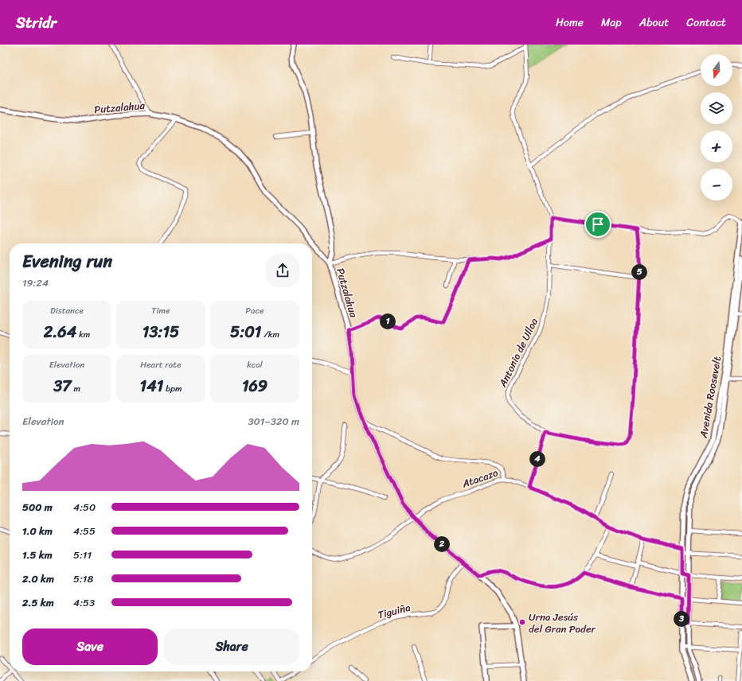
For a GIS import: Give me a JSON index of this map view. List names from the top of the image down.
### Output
{
  "streets": {
    "street": [
      "Putzalahua",
      "Antonio de Ulloa",
      "Avenida Roosevelt",
      "Atacazo",
      "Tiguiña"
    ]
  },
  "crossings": [
    ["Putzalahua", "Atacazo"],
    ["Putzalahua", "Tiguiña"],
    ["Avenida Roosevelt", "Atacazo"]
  ],
  "places": ["Urna Jesús del Gran Poder"],
  "north": "bottom",
  "page": {
    "header": "Stridr",
    "nav": [
      "Home",
      "Map",
      "About",
      "Contact"
    ],
    "map_buttons": ["+", "−"],
    "heading": ["Evening run", "19:24"],
    "pins": [
      "5",
      "1",
      "4",
      "2",
      "3"
    ],
    "stats": [
      ["Distance", "2.64 km"],
      ["Time", "13:15"],
      ["Pace", "5:01 /km"],
      ["Elevation", "37 m"],
      ["Heart rate", "141 bpm"],
      ["kcal", "169"]
    ],
    "chart": ["Elevation", "301–320 m"],
    "list": [
      {
        "name": "500 m",
        "note": "4:50"
      },
      {
        "name": "1.0 km",
        "note": "4:55"
      },
      {
        "name": "1.5 km",
        "note": "5:11"
      },
      {
        "name": "2.0 km",
        "note": "5:18"
      },
      {
        "name": "2.5 km",
        "note": "4:53"
      }
    ],
    "buttons": ["Save", "Share"]
  }
}
